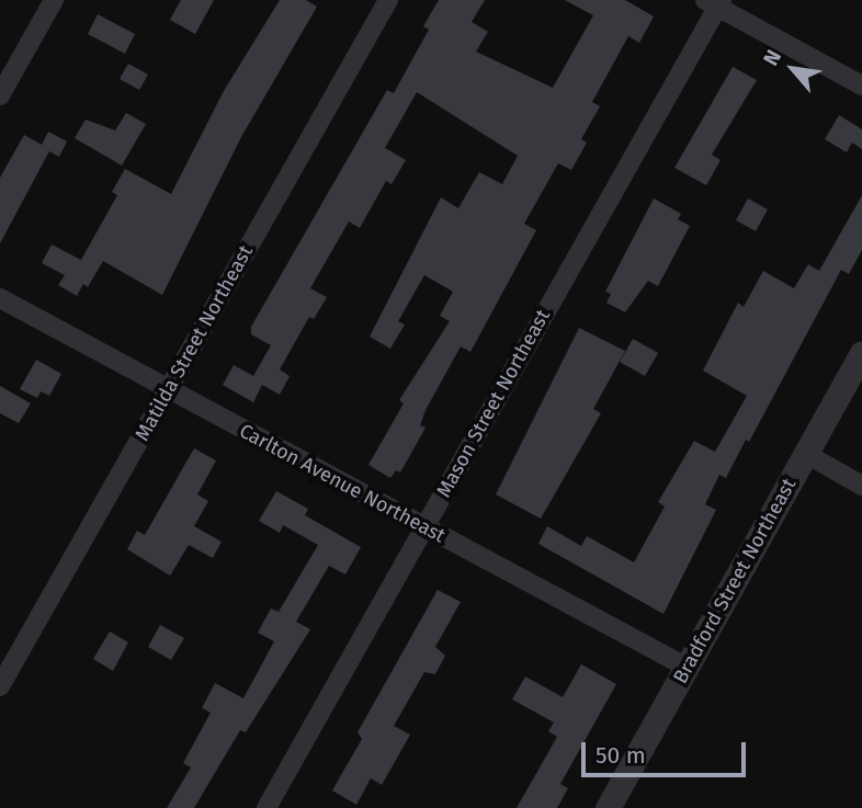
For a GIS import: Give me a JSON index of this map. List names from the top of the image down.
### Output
{
  "streets": {
    "street": [
      "Matilda Street Northeast",
      "Mason Street Northeast",
      "Carlton Avenue Northeast",
      "Bradford Street Northeast"
    ]
  },
  "crossings": [
    ["Matilda Street Northeast", "Carlton Avenue Northeast"],
    ["Mason Street Northeast", "Carlton Avenue Northeast"],
    ["Carlton Avenue Northeast", "Bradford Street Northeast"]
  ],
  "scale_bar": "50 m",
  "north": "top left"
}
